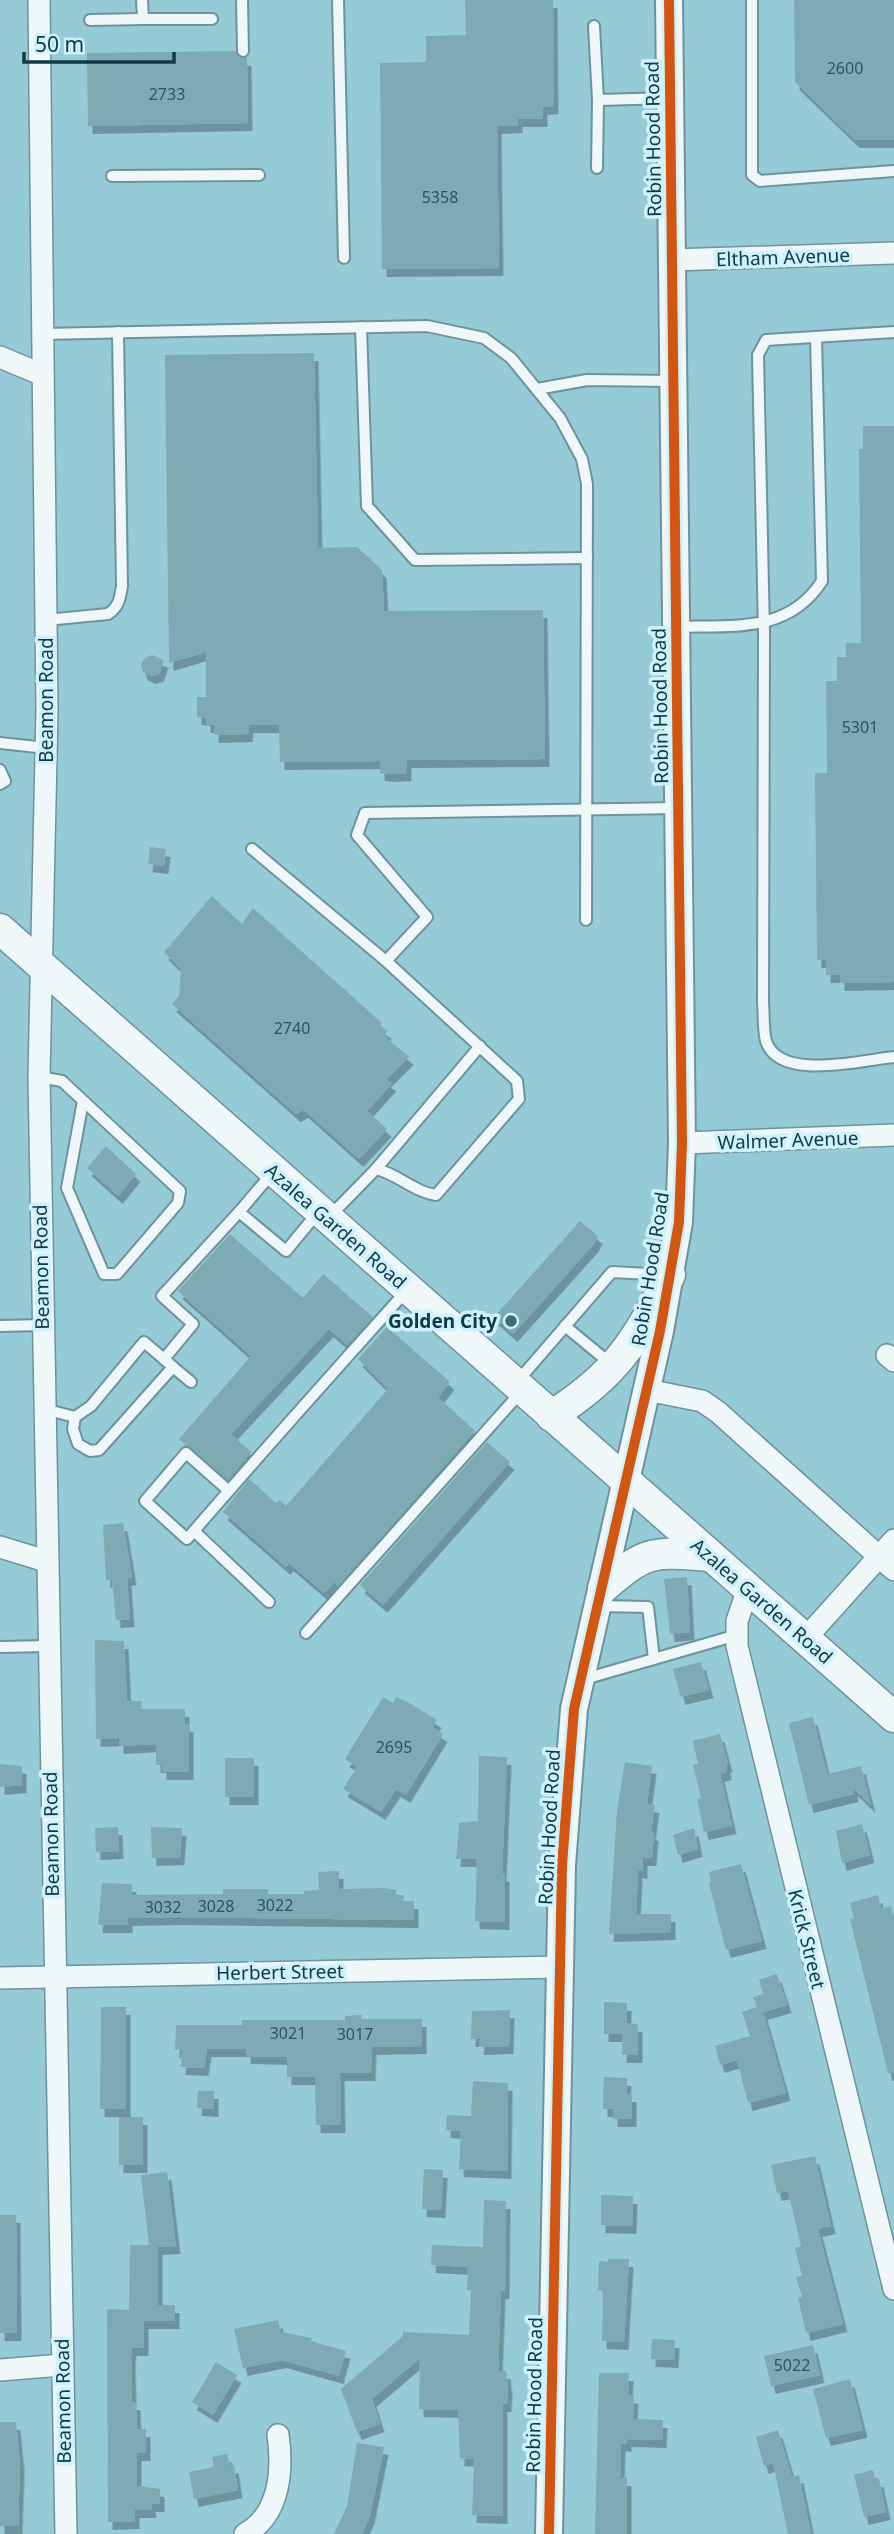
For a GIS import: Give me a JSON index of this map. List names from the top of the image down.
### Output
{
  "streets": {
    "main road": ["Azalea Garden Road"],
    "street": [
      "Robin Hood Road",
      "Eltham Avenue",
      "Beamon Road",
      "Walmer Avenue",
      "Krick Street",
      "Herbert Street"
    ]
  },
  "crossings": [
    ["Robin Hood Road", "Eltham Avenue"],
    ["Robin Hood Road", "Walmer Avenue"],
    ["Robin Hood Road", "Azalea Garden Road"],
    ["Robin Hood Road", "Herbert Street"],
    ["Beamon Road", "Azalea Garden Road"],
    ["Beamon Road", "Herbert Street"],
    ["Azalea Garden Road", "Krick Street"]
  ],
  "places": ["Golden City"],
  "house_numbers": [
    "2600",
    "2733",
    "5358",
    "5301",
    "2740",
    "2695",
    "3022",
    "3028",
    "3032",
    "3021",
    "3017",
    "5022"
  ],
  "scale_bar": "50 m"
}
